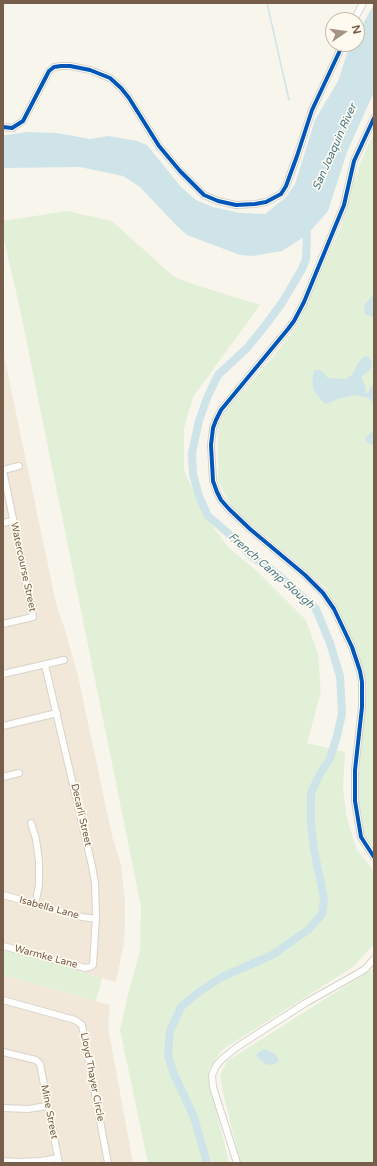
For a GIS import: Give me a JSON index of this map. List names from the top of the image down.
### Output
{
  "streets": {
    "street": [
      "Watercourse Street",
      "Decarli Street",
      "Isabella Lane",
      "Warmke Lane",
      "Lloyd Thayer Circle",
      "Mine Street"
    ]
  },
  "crossings": [
    ["Decarli Street", "Isabella Lane"],
    ["Decarli Street", "Warmke Lane"]
  ],
  "water": ["San Joaquin River", "French Camp Slough"],
  "north": "right"
}
